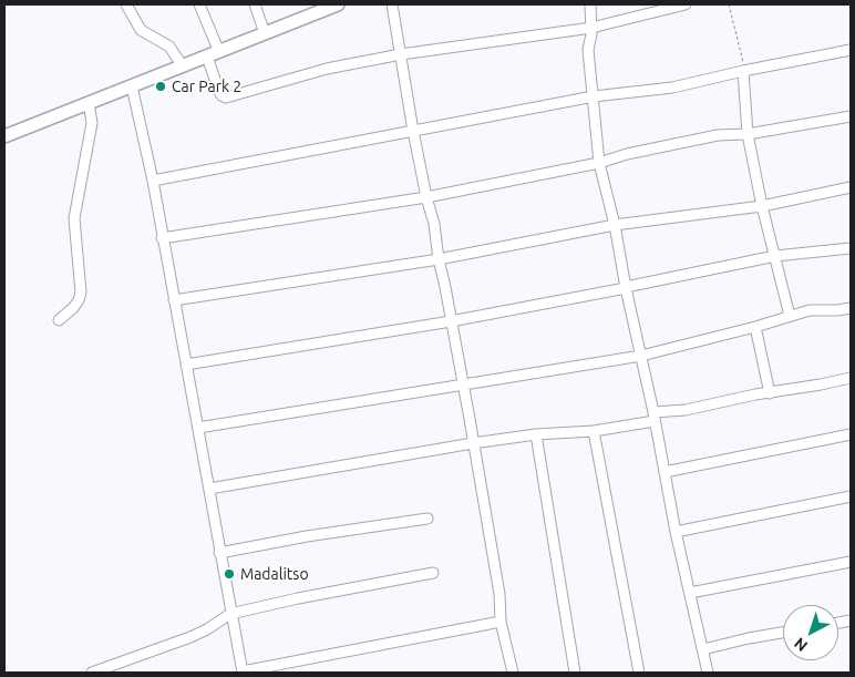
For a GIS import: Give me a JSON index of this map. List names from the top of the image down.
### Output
{
  "places": ["Car Park 2", "Madalitso"],
  "north": "bottom left"
}
